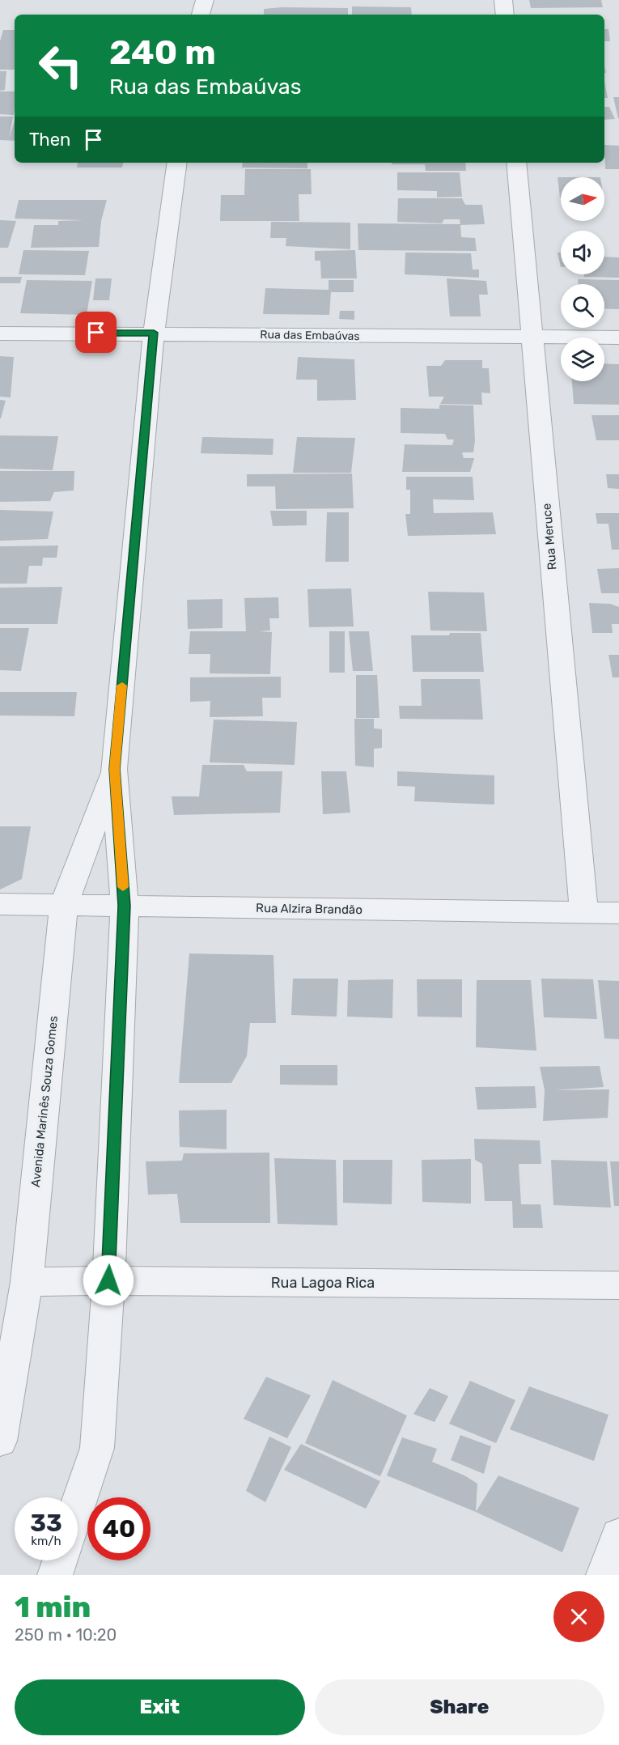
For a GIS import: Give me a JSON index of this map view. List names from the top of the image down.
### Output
{
  "streets": {
    "street": [
      "Rua das Embaúvas",
      "Rua Meruce",
      "Rua Alzira Brandão",
      "Avenida Marinês Souza Gomes",
      "Rua Lagoa Rica"
    ]
  },
  "crossings": [
    ["Rua das Embaúvas", "Rua Meruce"],
    ["Rua das Embaúvas", "Avenida Marinês Souza Gomes"],
    ["Rua Meruce", "Rua Alzira Brandão"],
    ["Rua Alzira Brandão", "Avenida Marinês Souza Gomes"],
    ["Avenida Marinês Souza Gomes", "Rua Lagoa Rica"]
  ],
  "north": "right",
  "page": {
    "turn": ["240 m", "Rua das Embaúvas"],
    "then": "Then",
    "speed": "33 km/h",
    "limit": "40",
    "heading": ["1 min", "250 m · 10:20"],
    "buttons": ["Exit", "Share"]
  }
}
